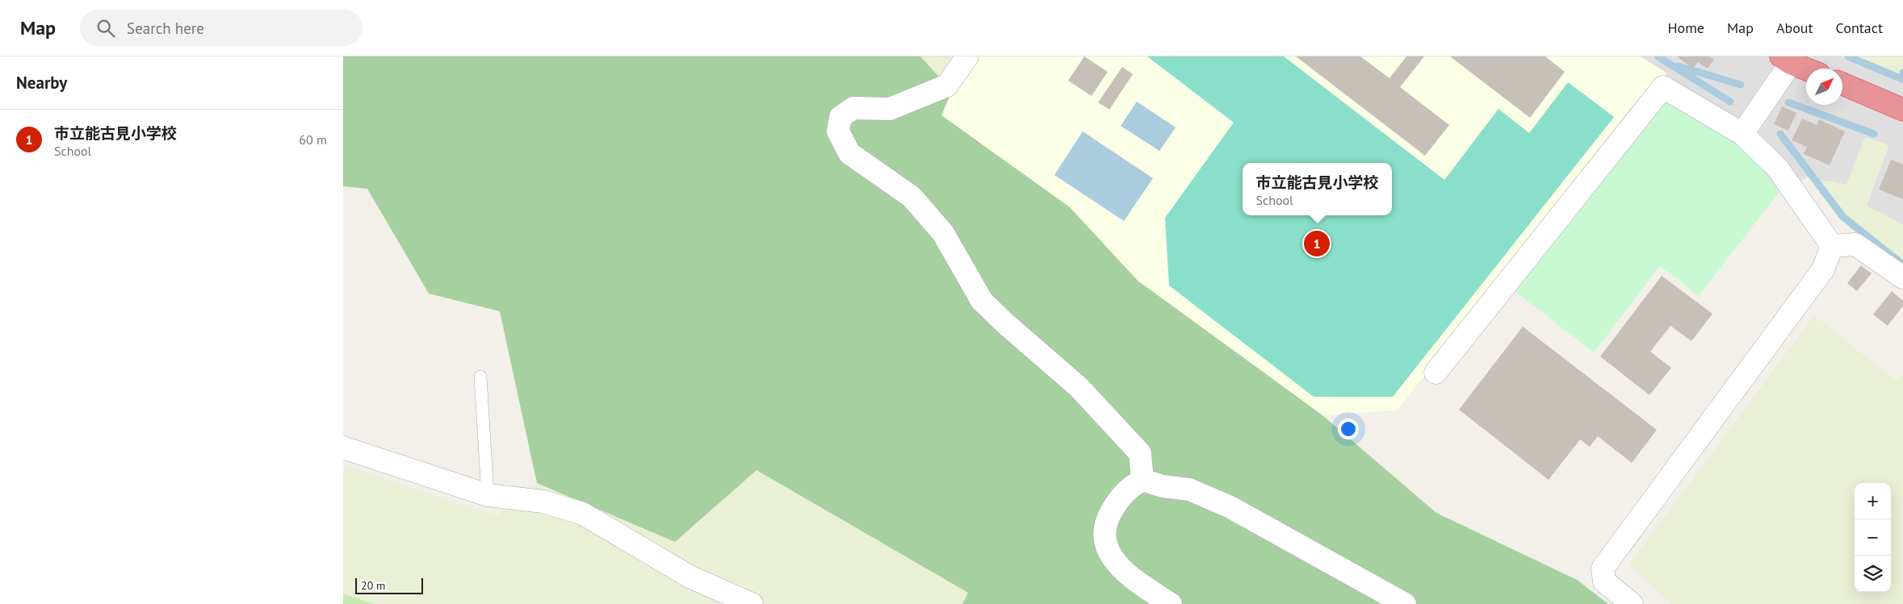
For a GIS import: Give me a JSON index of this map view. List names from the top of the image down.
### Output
{
  "scale_bar": "20 m",
  "north": "top right",
  "page": {
    "header": "Map",
    "search": "Search here",
    "nav": [
      "Home",
      "Map",
      "About",
      "Contact"
    ],
    "heading": "Nearby",
    "list": [
      {
        "mark": "1",
        "name": "市立能古見小学校",
        "note": "School",
        "value": "60 m"
      }
    ],
    "popup": ["市立能古見小学校", "School"],
    "pins": "1",
    "map_buttons": ["+", "−"],
    "scale": "20 m"
  }
}
